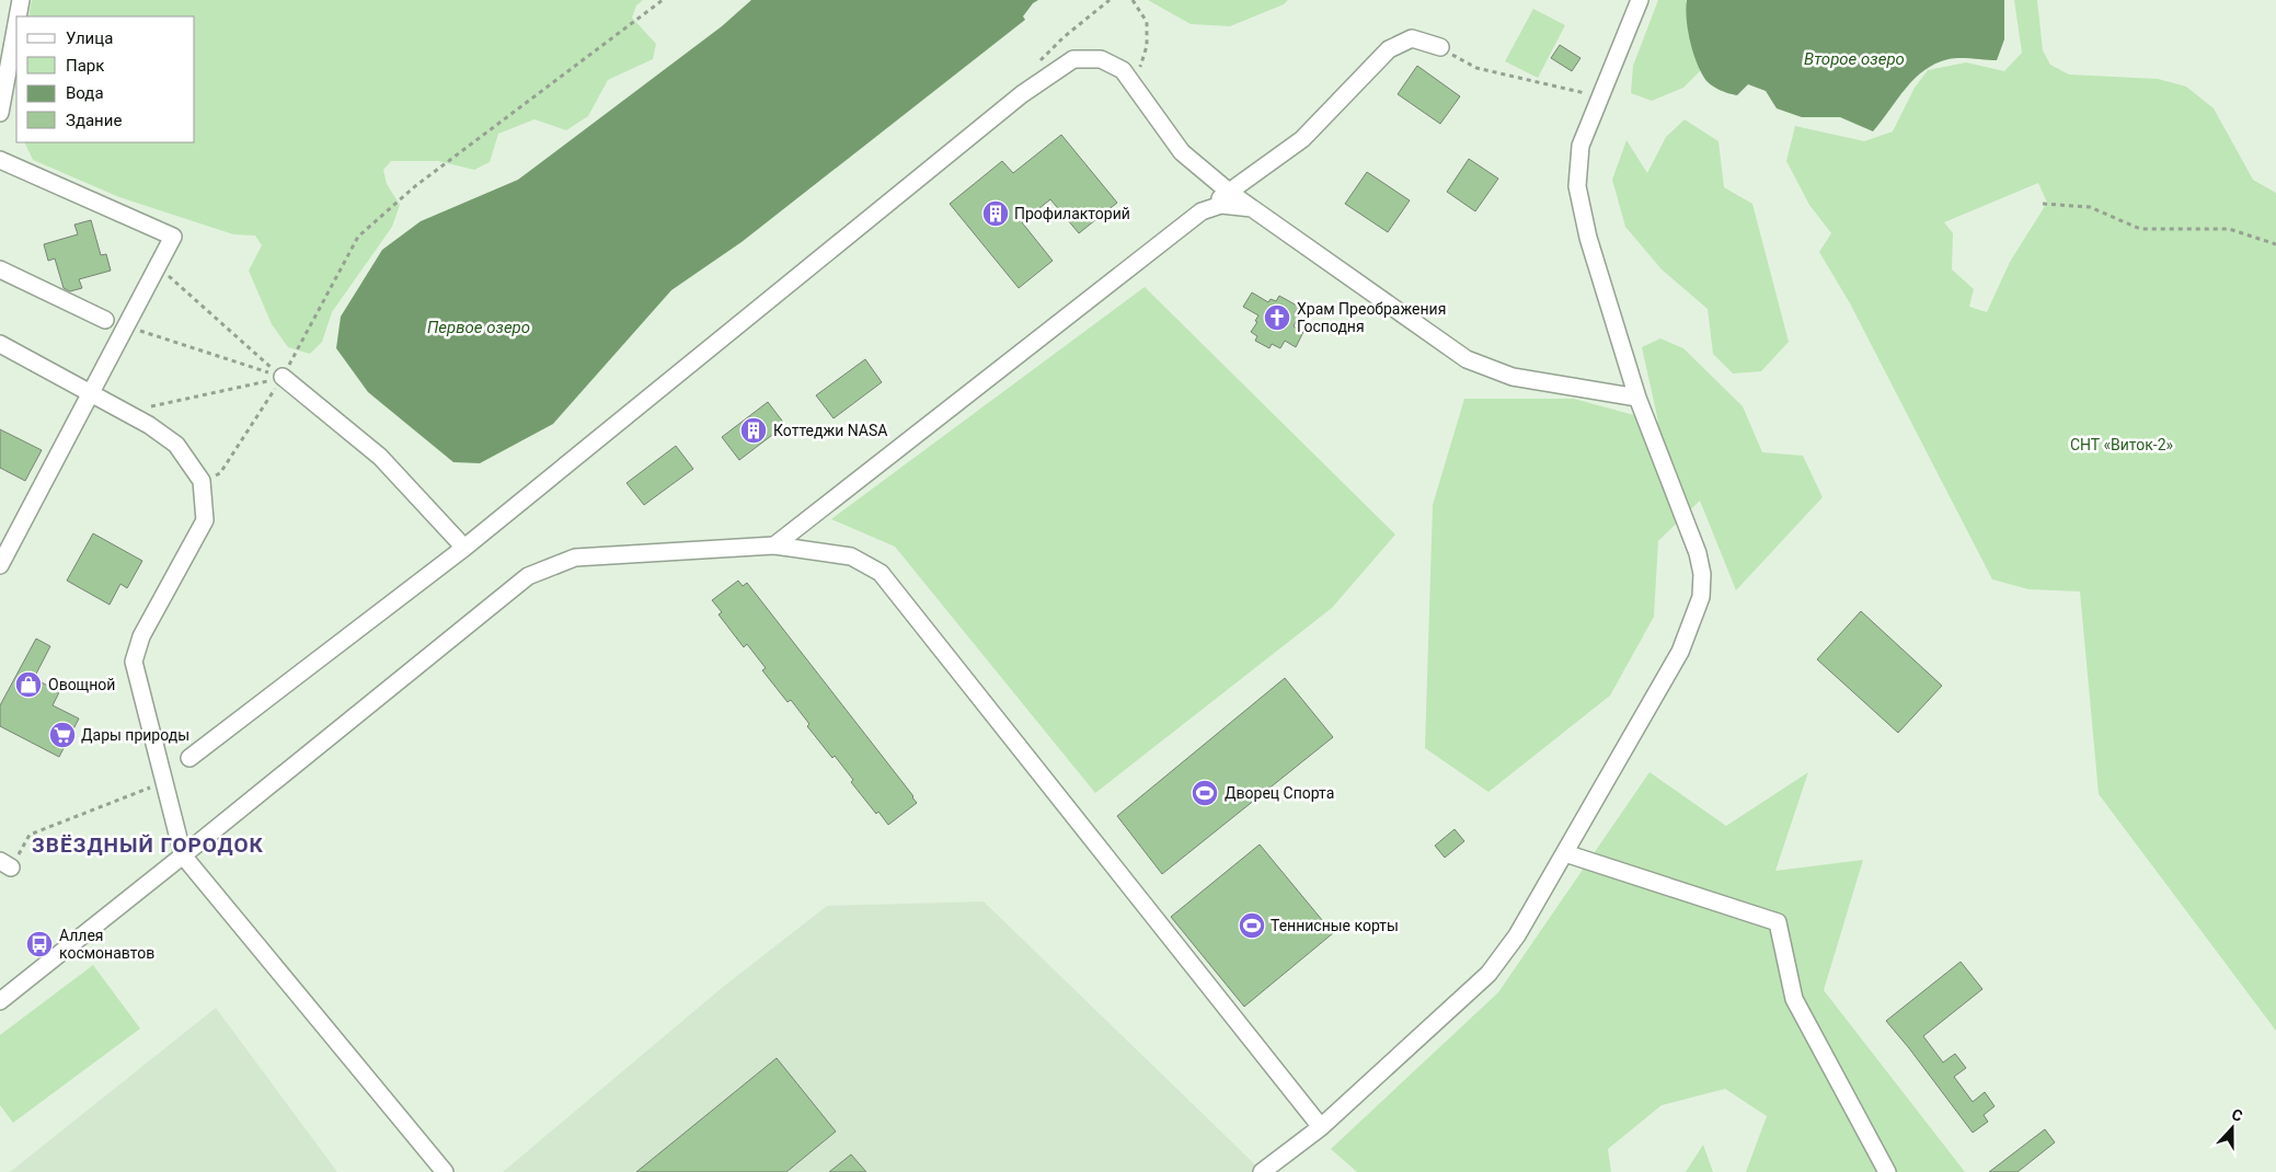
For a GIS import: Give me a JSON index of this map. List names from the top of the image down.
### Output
{
  "districts": ["ЗВЁЗДНЫЙ ГОРОДОК"],
  "water": ["Второе озеро", "Первое озеро"],
  "parks": ["СНТ «Виток-2»"],
  "places": {
    "building": ["Профилакторий", "Коттеджи NASA"],
    "church": ["Храм Преображения Господня"],
    "shop": ["Овощной"],
    "supermarket": ["Дары природы"],
    "sports": ["Дворец Спорта", "Теннисные корты"],
    "bus stop": ["Аллея космонавтов"]
  },
  "legend": [
    "Улица",
    "Парк",
    "Вода",
    "Здание"
  ],
  "north": "top"
}
